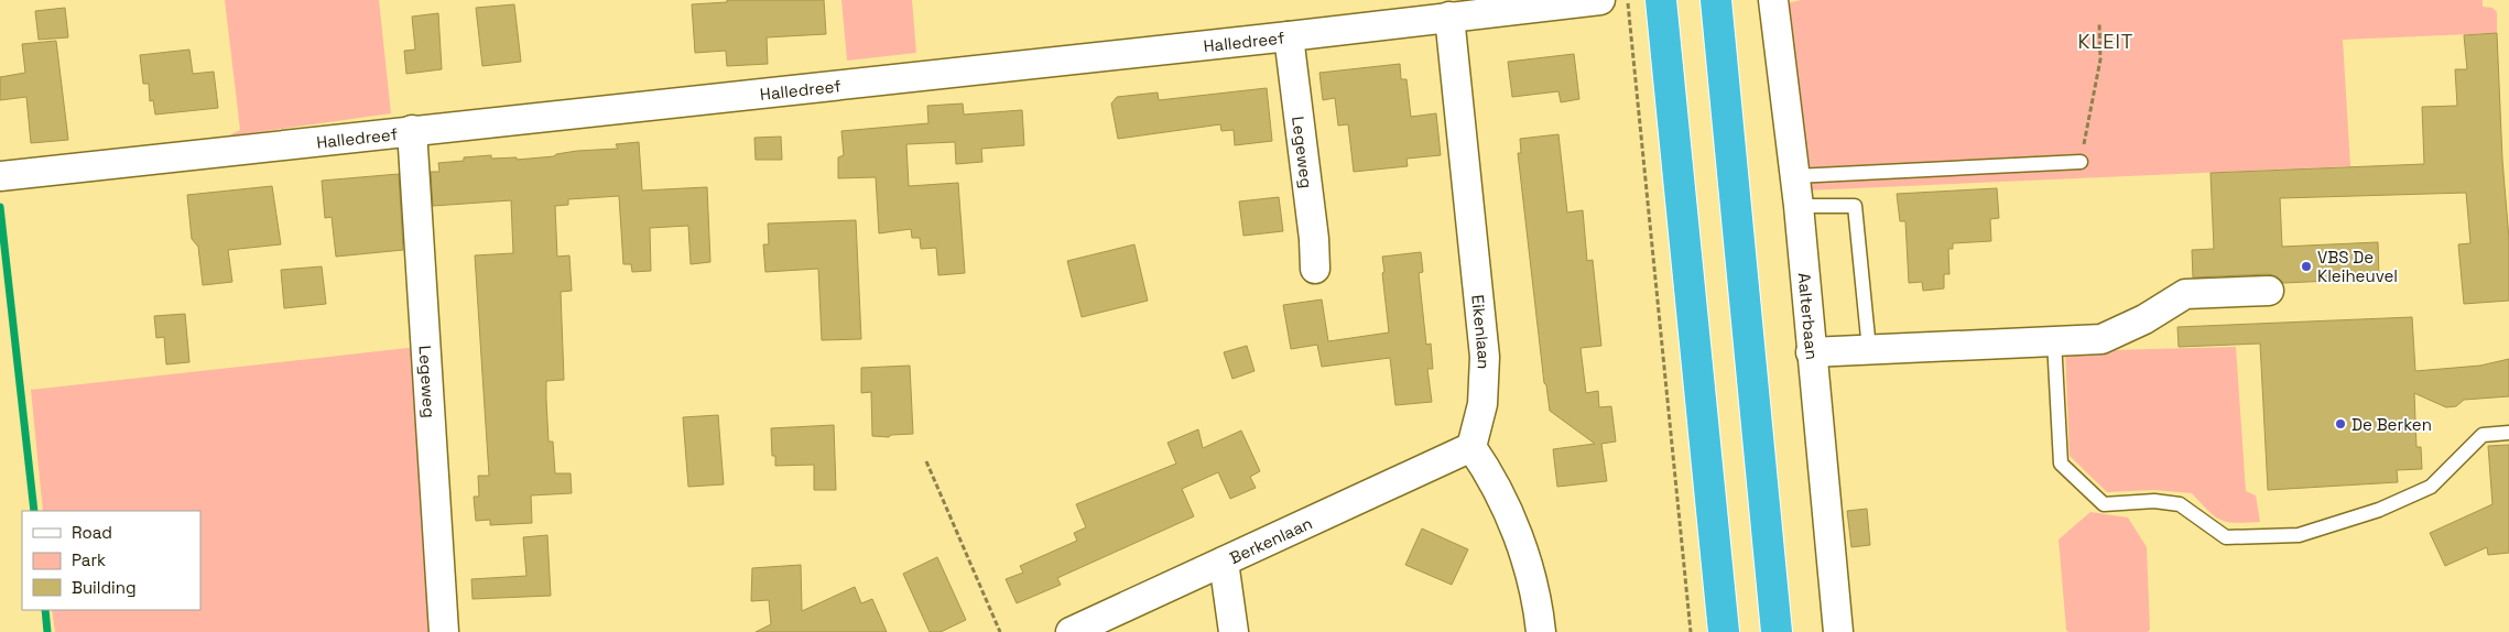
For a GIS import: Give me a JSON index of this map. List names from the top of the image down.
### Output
{
  "streets": {
    "street": [
      "Halledreef",
      "Legeweg",
      "Aalterbaan",
      "Eikenlaan",
      "Berkenlaan"
    ]
  },
  "crossings": [
    ["Halledreef", "Legeweg"],
    ["Halledreef", "Eikenlaan"],
    ["Eikenlaan", "Berkenlaan"]
  ],
  "districts": ["KLEIT"],
  "places": ["VBS De Kleiheuvel", "De Berken"],
  "legend": ["Road", "Park", "Building"]
}
